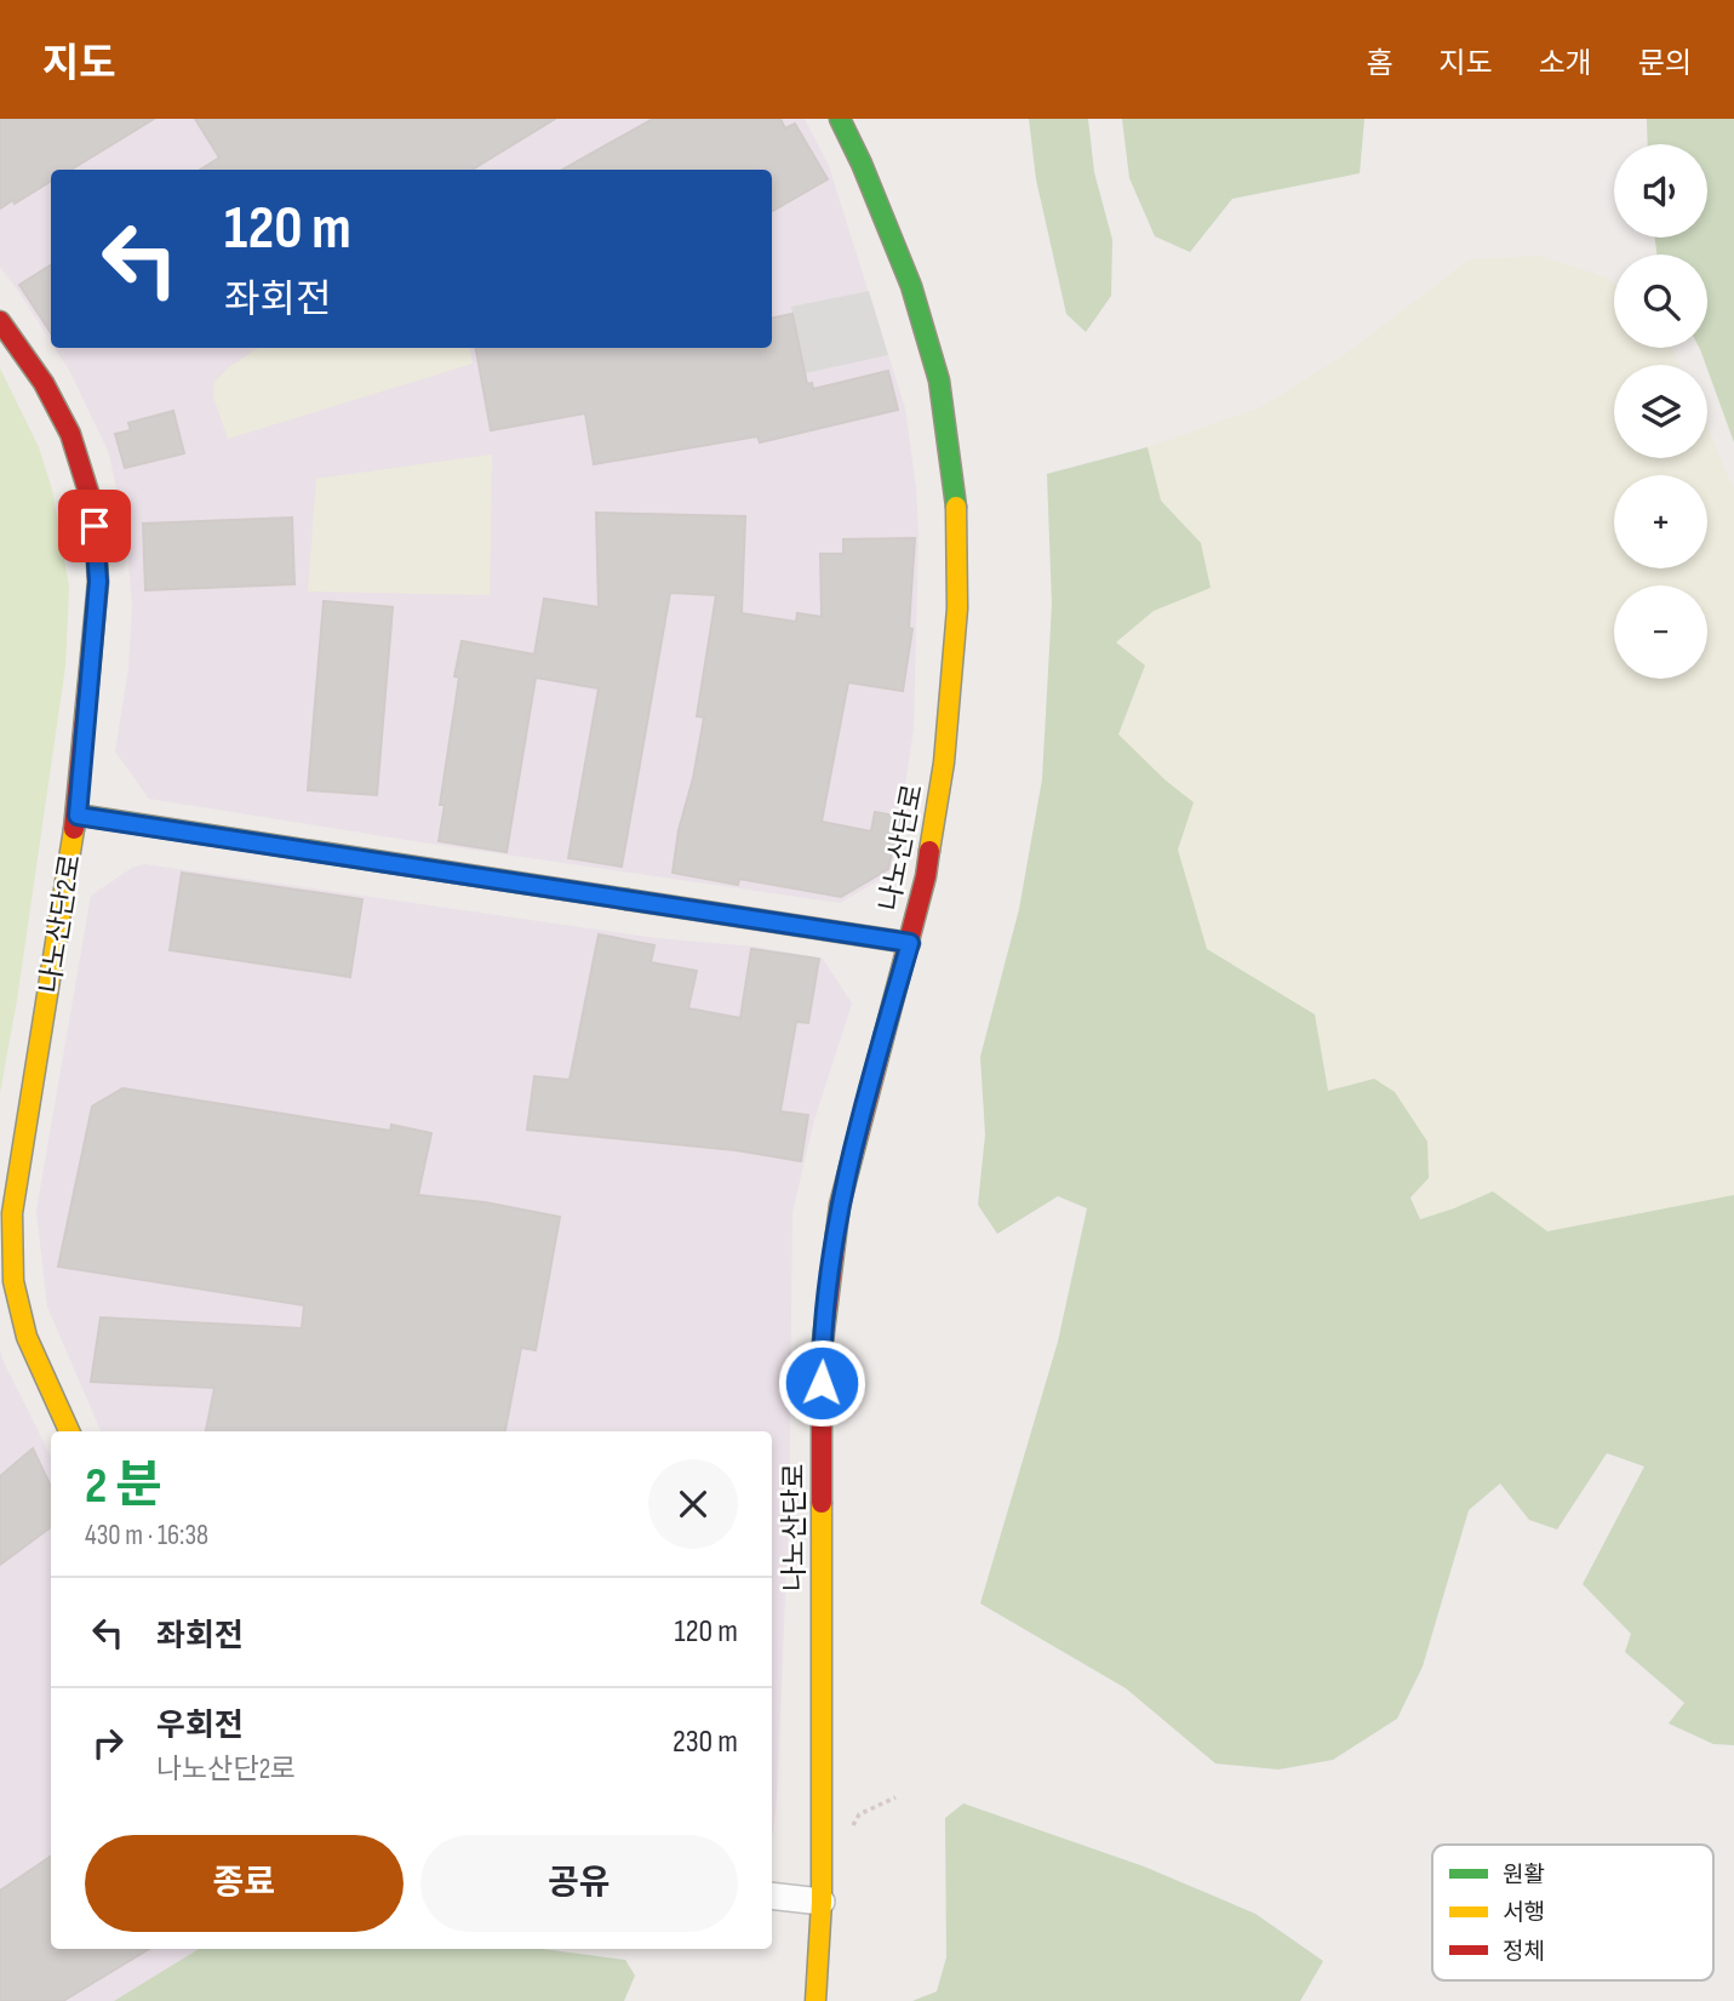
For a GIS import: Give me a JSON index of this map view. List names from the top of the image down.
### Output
{
  "streets": {
    "street": ["나노산단로", "나노산단2로"]
  },
  "legend": ["원활", "서행", "정체"],
  "page": {
    "header": "지도",
    "nav": [
      "홈",
      "지도",
      "소개",
      "문의"
    ],
    "map_buttons": ["+", "−"],
    "turn": ["120 m", "좌회전"],
    "heading": ["2 분", "430 m · 16:38"],
    "list": [
      {
        "name": "좌회전",
        "value": "120 m"
      },
      {
        "name": "우회전",
        "note": "나노산단2로",
        "value": "230 m"
      }
    ],
    "buttons": ["종료", "공유"]
  }
}
